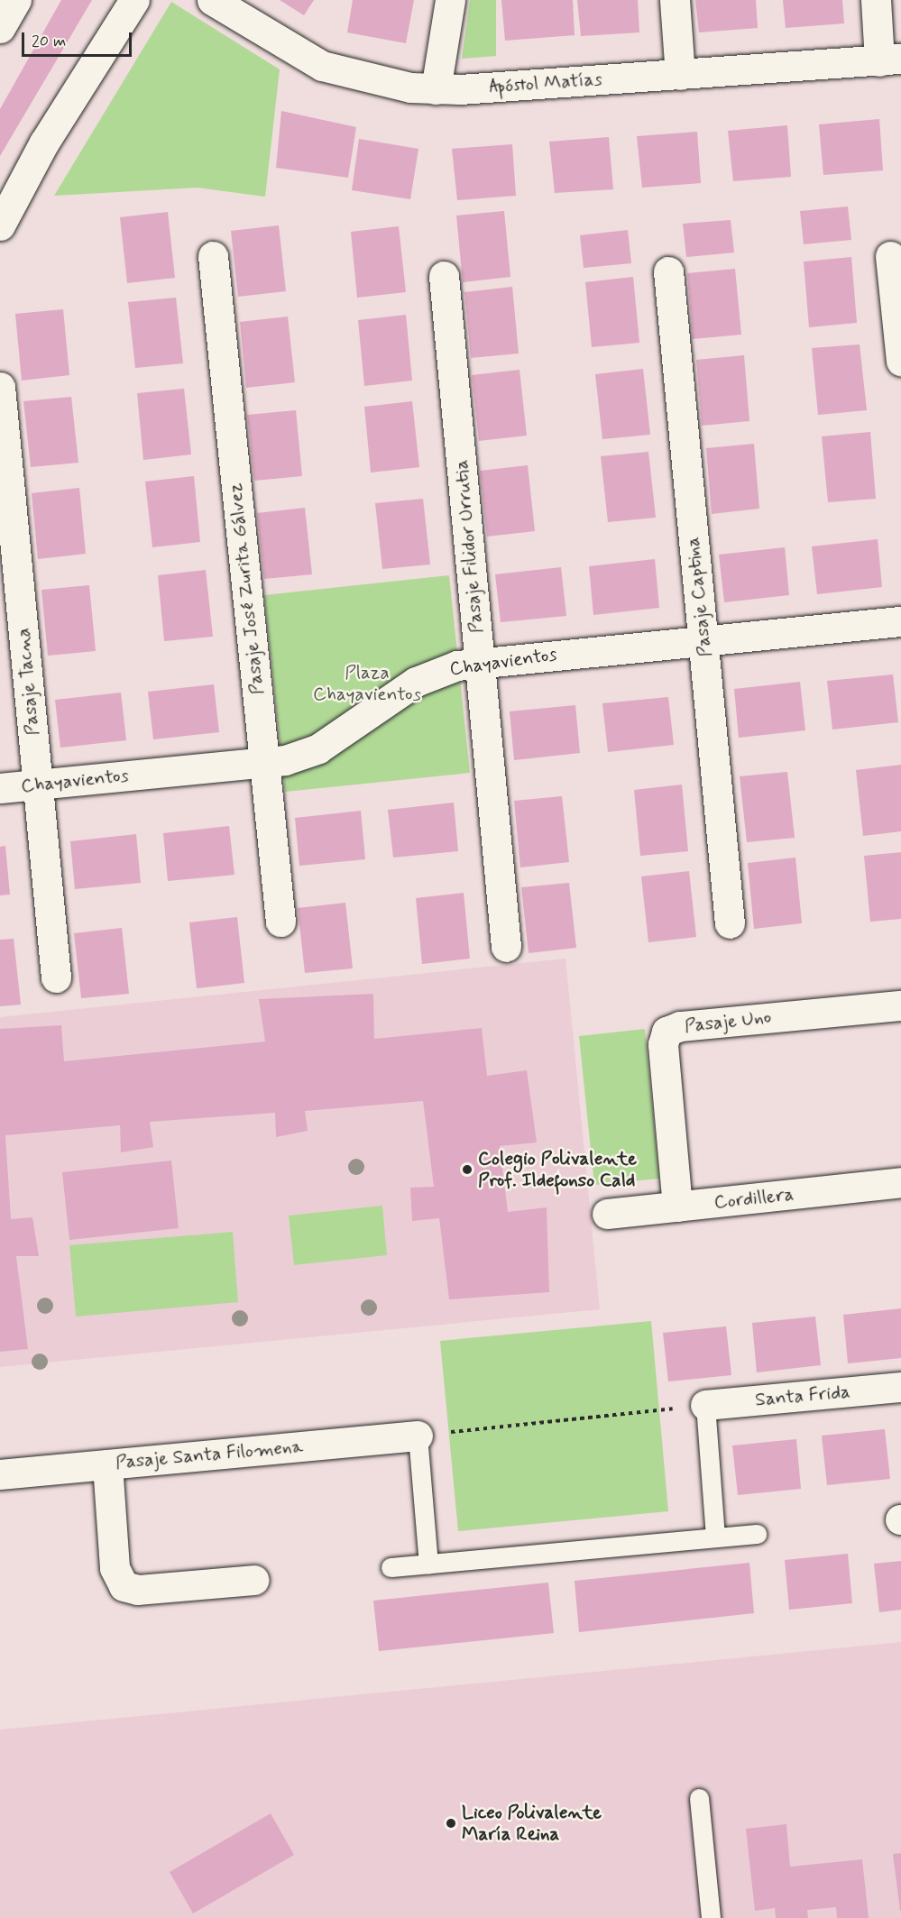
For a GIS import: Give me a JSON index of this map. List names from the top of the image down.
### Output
{
  "streets": {
    "street": [
      "Apóstol Matías",
      "Pasaje Filidor Urrutia",
      "Pasaje José Zurita Gálvez",
      "Pasaje Captina",
      "Chayavientos",
      "Pasaje Tacna",
      "Pasaje Uno",
      "Cordillera",
      "Santa Frida",
      "Pasaje Santa Filomena"
    ]
  },
  "crossings": [
    ["Pasaje Filidor Urrutia", "Chayavientos"],
    ["Pasaje José Zurita Gálvez", "Chayavientos"],
    ["Pasaje Captina", "Chayavientos"],
    ["Chayavientos", "Pasaje Tacna"],
    ["Pasaje Uno", "Cordillera"]
  ],
  "parks": ["Plaza Chayavientos"],
  "places": ["Colegio Polivalente Prof. Ildefonso Cald", "Liceo Polivalente María Reina"],
  "scale_bar": "20 m"
}
